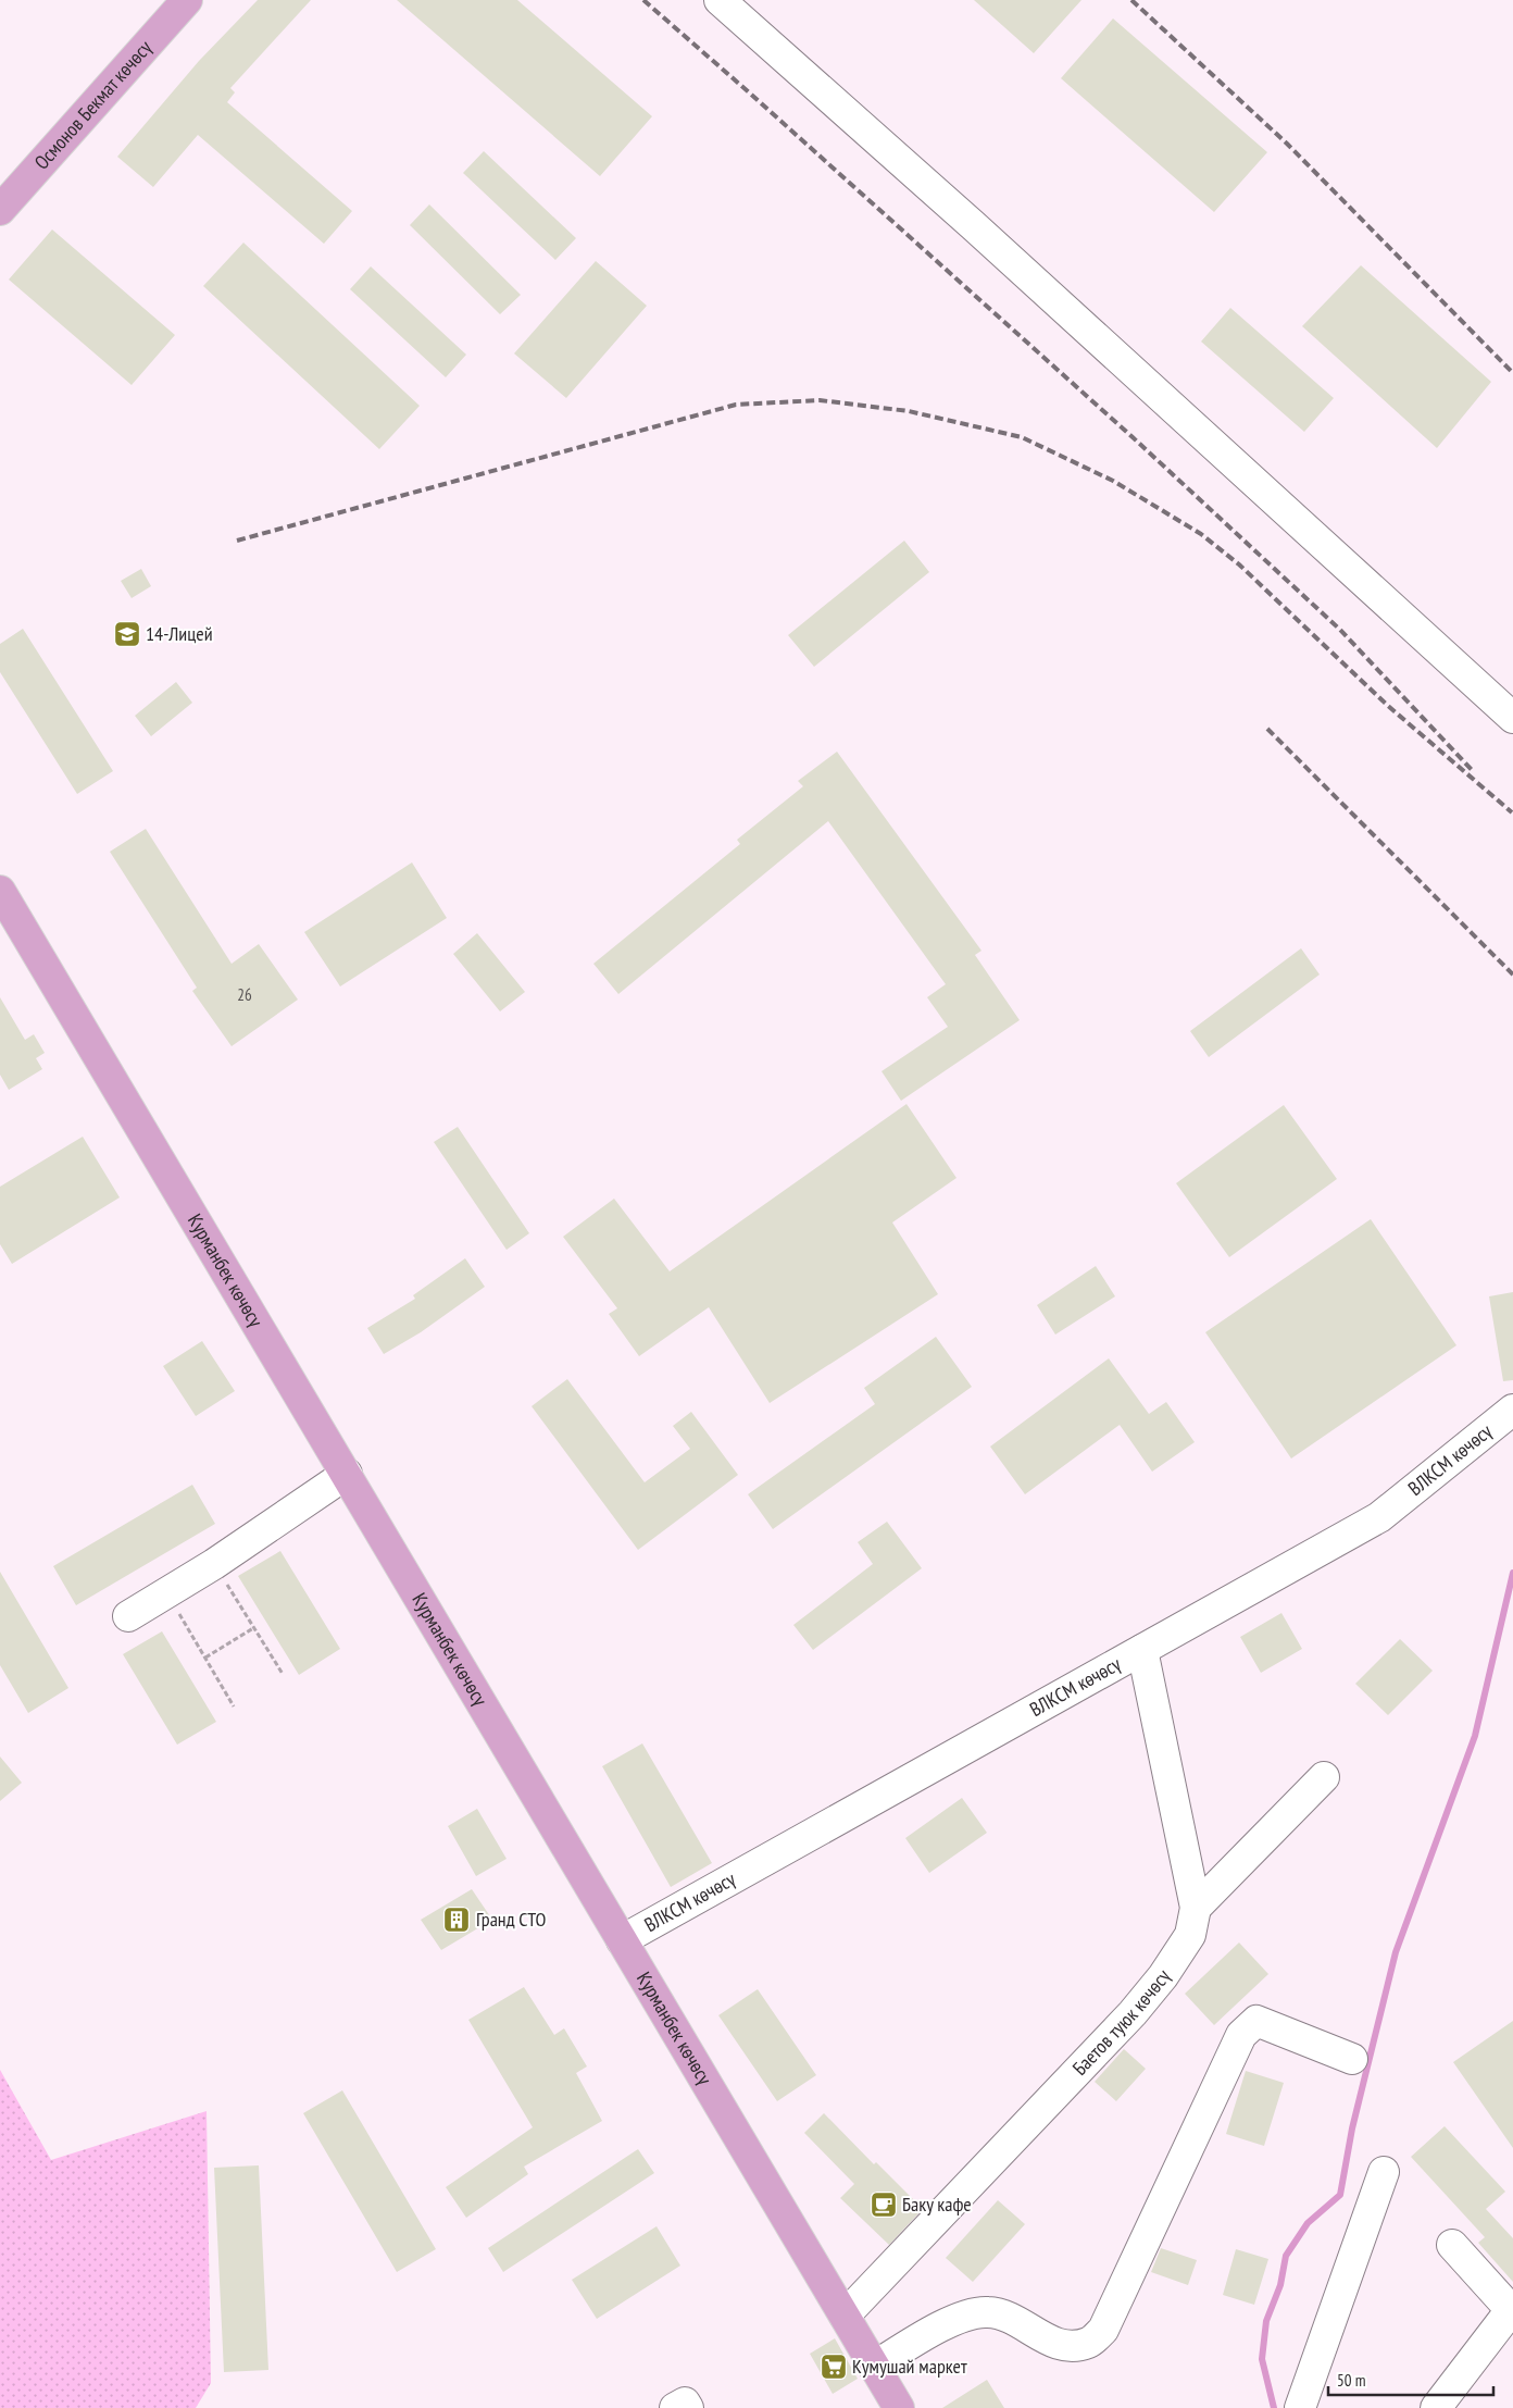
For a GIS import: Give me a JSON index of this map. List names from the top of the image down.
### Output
{
  "streets": {
    "main road": ["Осмонов Бекмат көчөсү", "Курманбек көчөсү"],
    "street": ["ВЛКСМ көчөсү", "Баетов туюк көчөсү"]
  },
  "crossings": [
    ["Курманбек көчөсү", "ВЛКСМ көчөсү"],
    ["Курманбек көчөсү", "Баетов туюк көчөсү"],
    ["ВЛКСМ көчөсү", "Баетов туюк көчөсү"]
  ],
  "places": {
    "school or university": ["14-Лицей"],
    "building": ["Гранд СТО"],
    "cafe": ["Баку кафе"],
    "supermarket": ["Кумушай маркет"]
  },
  "house_numbers": ["26"],
  "scale_bar": "50 m"
}
